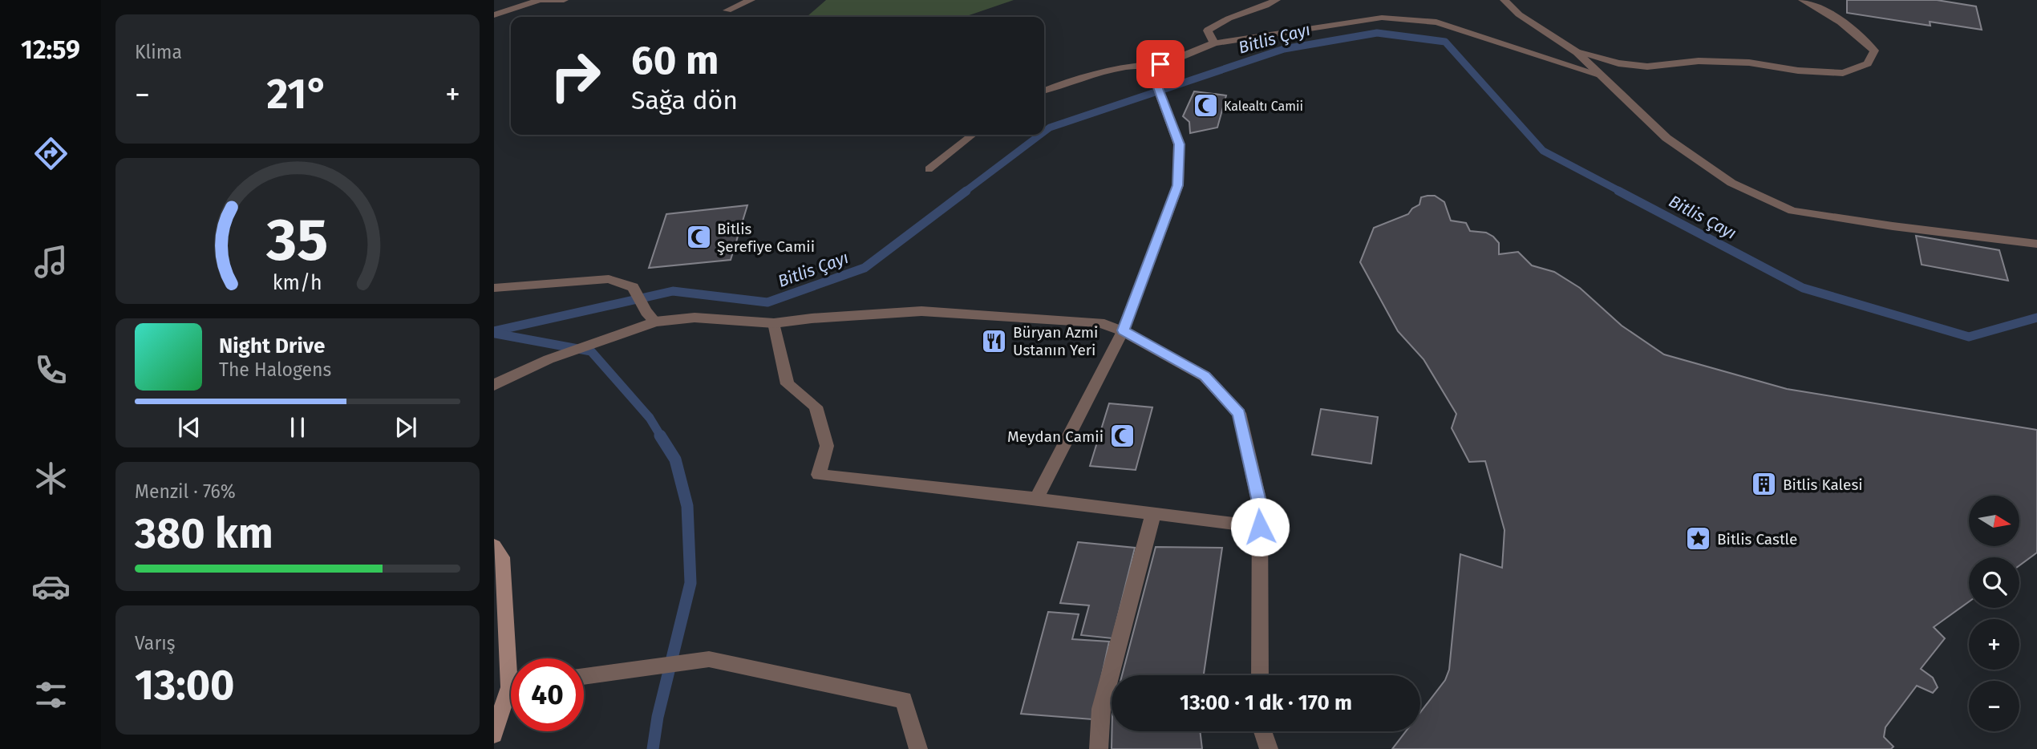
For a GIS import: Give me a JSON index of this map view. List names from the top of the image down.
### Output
{
  "water": ["Bitlis Çayı"],
  "places": {
    "mosque": ["Kalealtı Camii", "Bitlis Şerefiye Camii", "Meydan Camii"],
    "restaurant": ["Büryan Azmi Ustanın Yeri"],
    "building": ["Bitlis Kalesi"],
    "place": ["Bitlis Castle"]
  },
  "north": "right",
  "page": {
    "tabs": "12:59",
    "tile": [
      "Klima",
      ["Menzil · 76%", "380 km"],
      ["Varış", "13:00"]
    ],
    "turn": ["60 m", "Sağa dön"],
    "heat": ["−", "21°", "+"],
    "song": ["Night Drive", "The Halogens"],
    "map_buttons": ["+", "−"],
    "limit": "40",
    "trip": "13:00 · 1 dk · 170 m",
    "gauge": ["35", "km/h"]
  }
}
